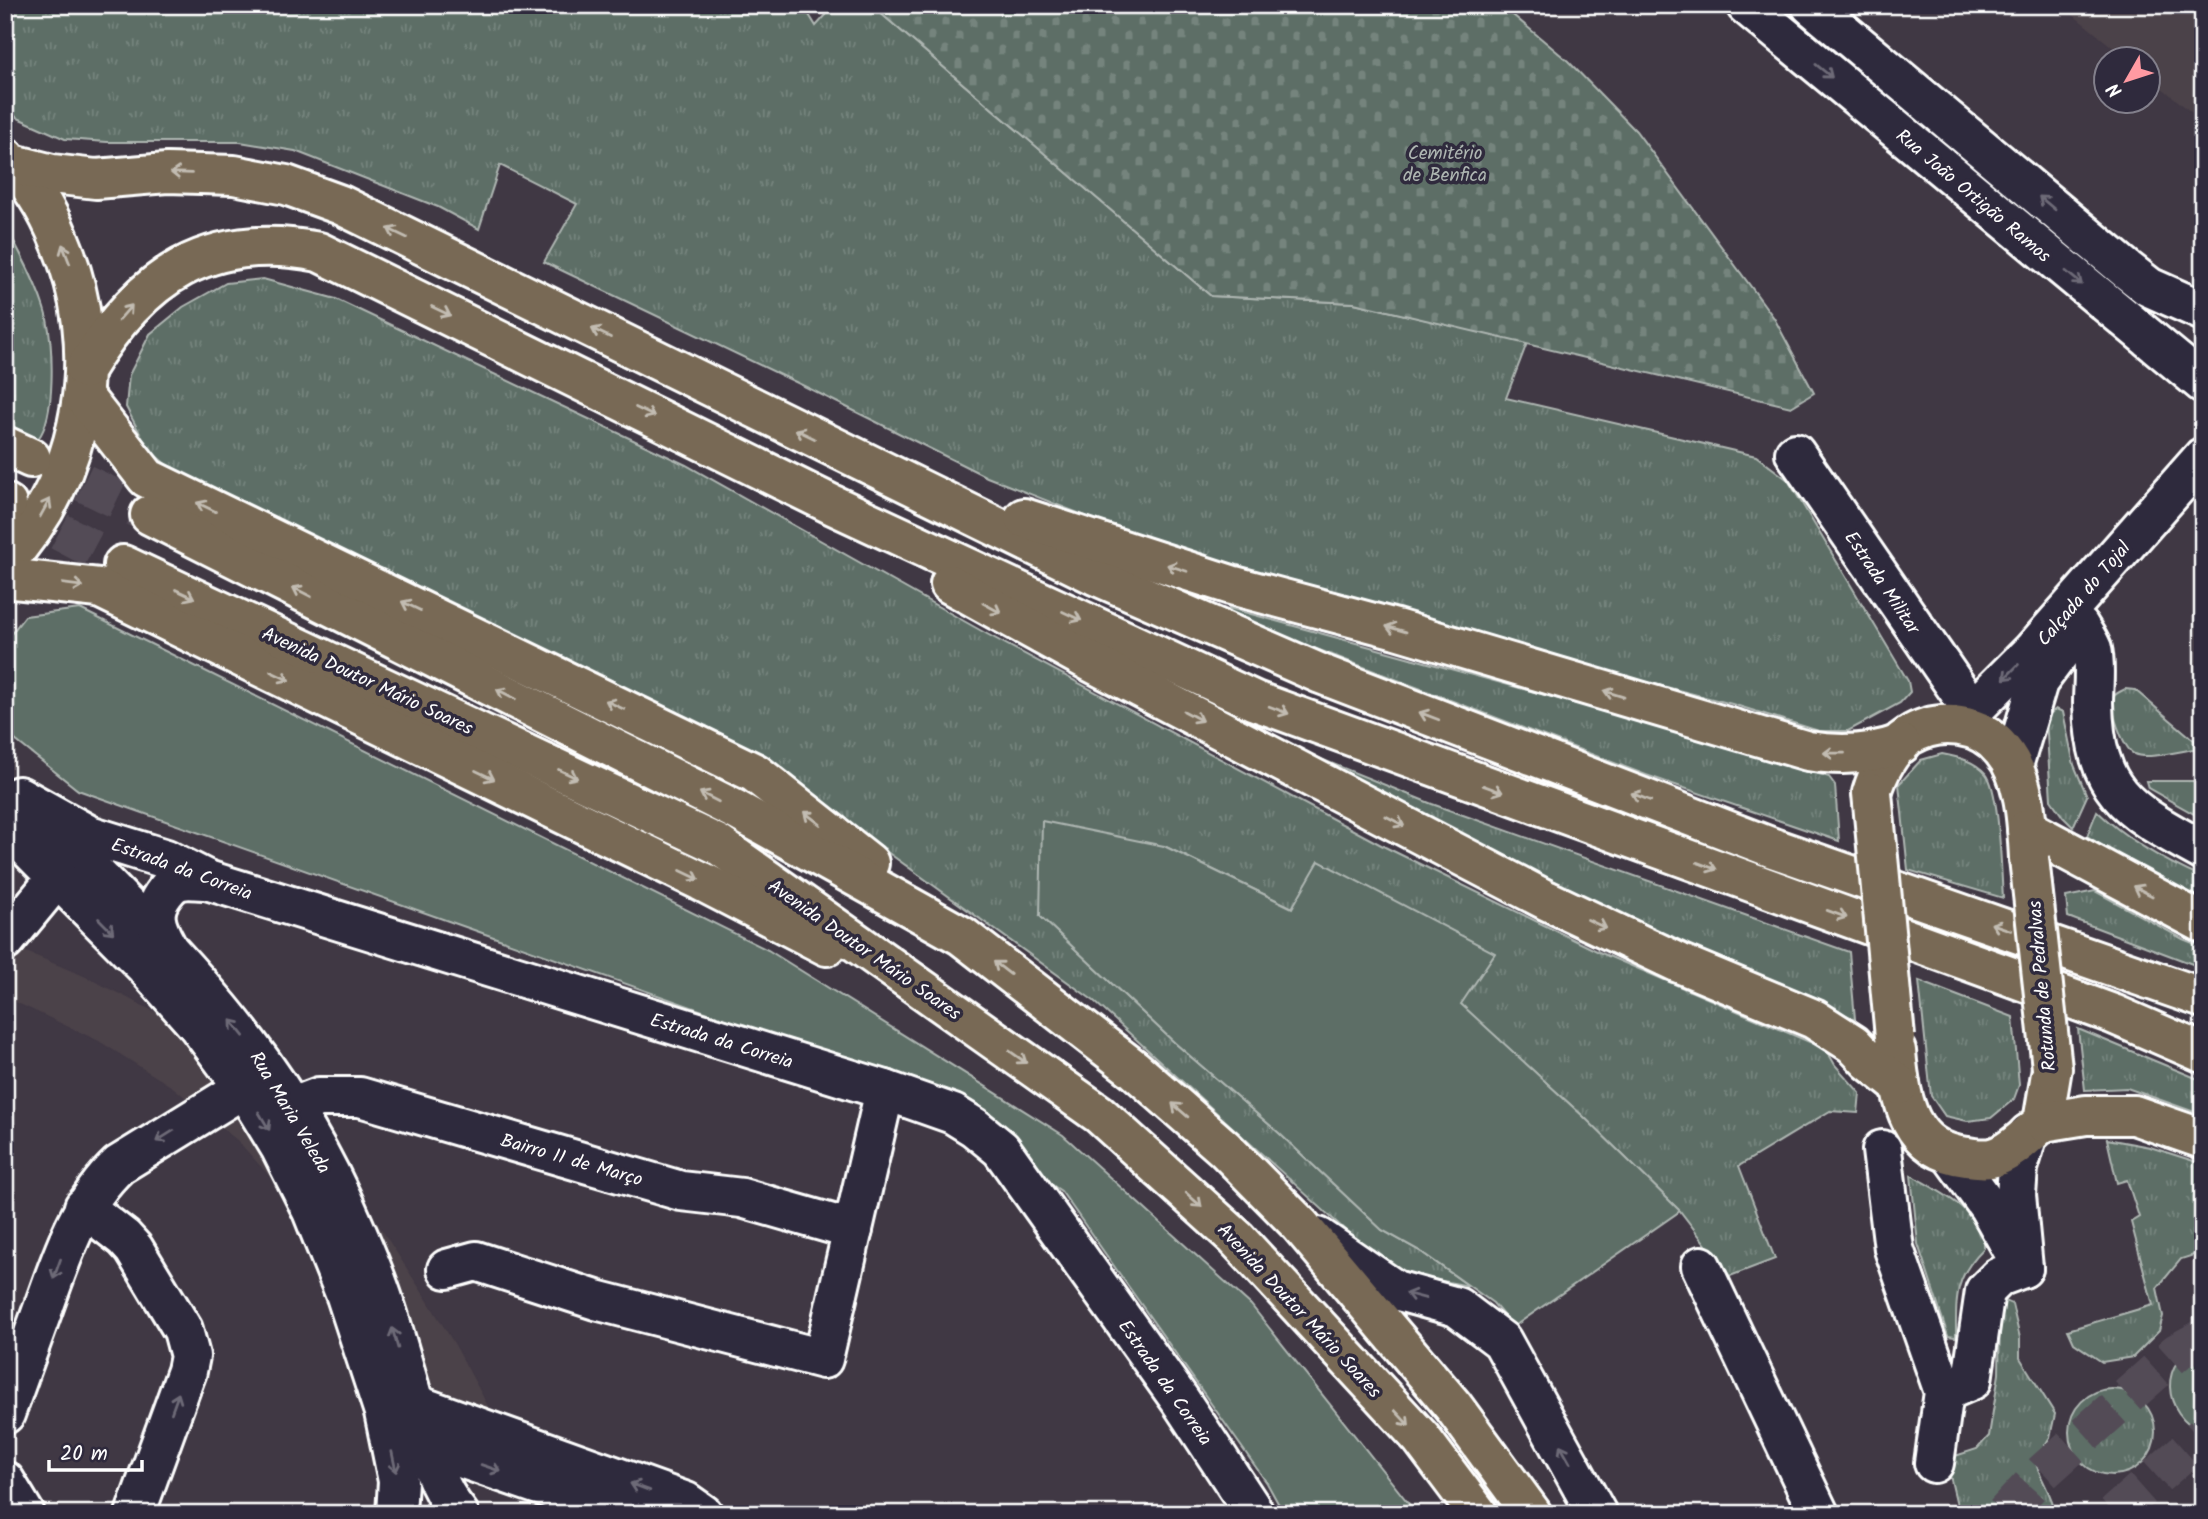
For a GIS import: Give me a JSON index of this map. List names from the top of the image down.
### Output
{
  "streets": {
    "main road": ["Avenida Doutor Mário Soares", "Rotunda de Pedralvas"],
    "street": [
      "Rua João Ortigão Ramos",
      "Estrada Militar",
      "Calçada do Tojal",
      "Estrada da Correia",
      "Rua Maria Veleda",
      "Bairro 11 de Março"
    ]
  },
  "crossings": [
    ["Estrada Militar", "Calçada do Tojal"],
    ["Estrada Militar", "Rotunda de Pedralvas"],
    ["Calçada do Tojal", "Rotunda de Pedralvas"],
    ["Estrada da Correia", "Rua Maria Veleda"],
    ["Rua Maria Veleda", "Bairro 11 de Março"]
  ],
  "parks": ["Cemitério de Benfica"],
  "scale_bar": "20 m",
  "north": "bottom left"
}
